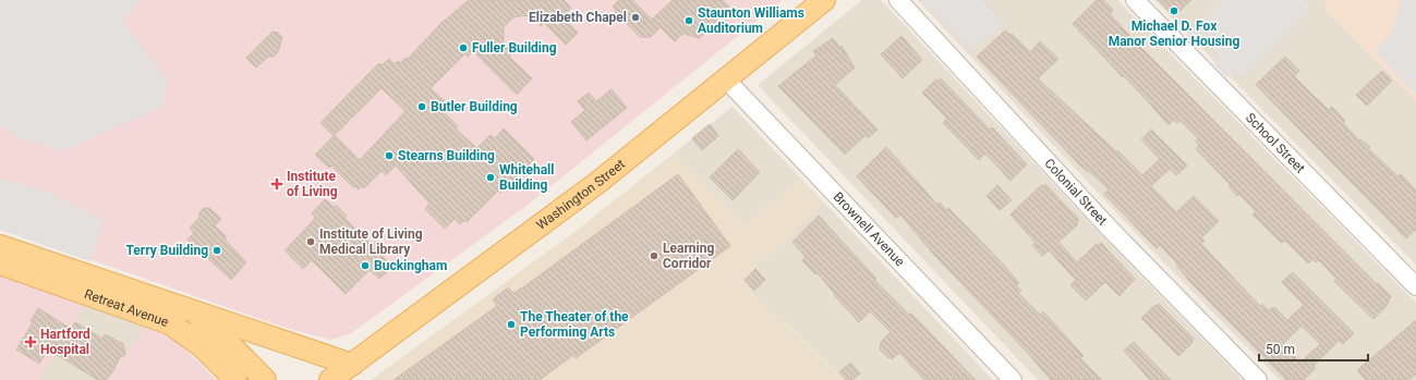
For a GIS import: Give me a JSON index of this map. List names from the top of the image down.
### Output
{
  "streets": {
    "main road": ["Washington Street", "Retreat Avenue"],
    "street": ["School Street", "Colonial Street", "Brownell Avenue"]
  },
  "crossings": [
    ["Washington Street", "Brownell Avenue"],
    ["Washington Street", "Retreat Avenue"]
  ],
  "places": {
    "other": [
      "Michael D. Fox Manor Senior Housing",
      "Elizabeth Chapel",
      "Staunton Williams Auditorium",
      "Fuller Building",
      "Butler Building",
      "Stearns Building",
      "Whitehall Building",
      "Institute of Living Medical Library",
      "Terry Building",
      "Learning Corridor",
      "Buckingham",
      "The Theater of the Performing Arts"
    ],
    "health": ["Institute of Living", "Hartford Hospital"]
  },
  "scale_bar": "50 m"
}
